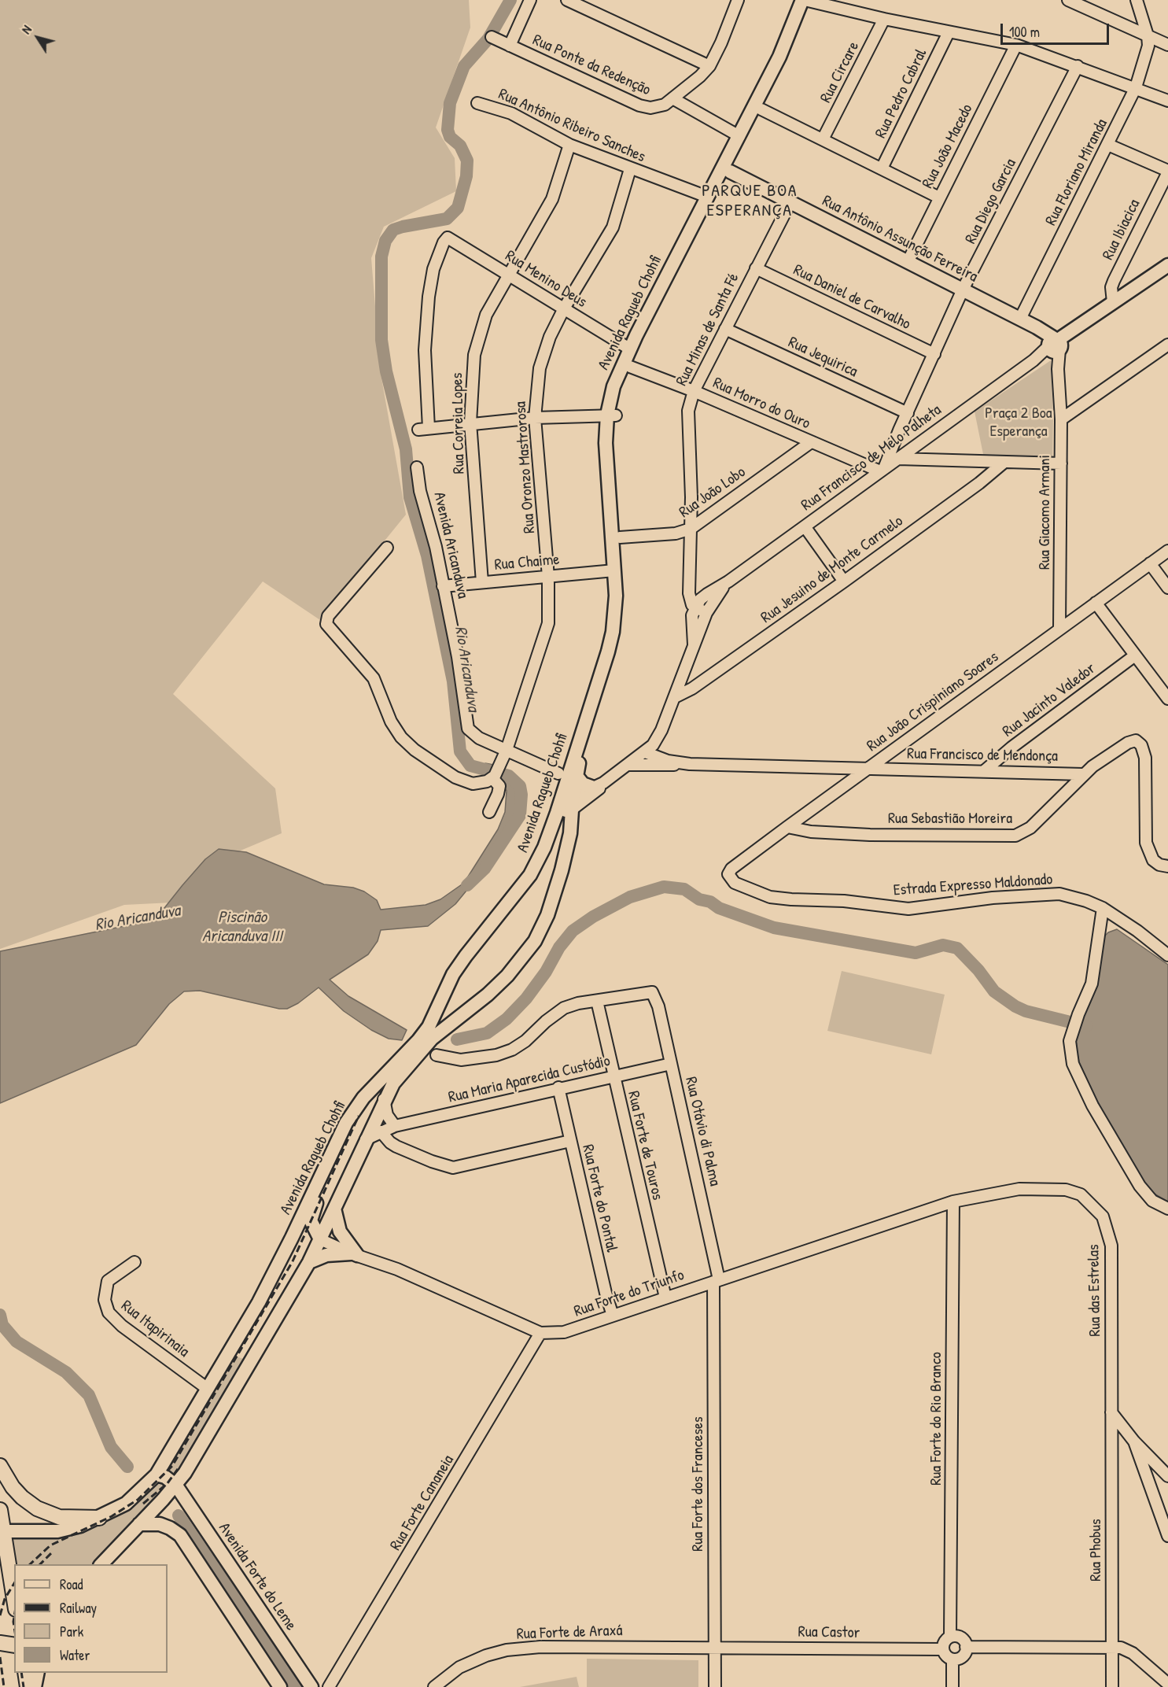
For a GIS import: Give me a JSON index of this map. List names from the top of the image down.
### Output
{
  "streets": {
    "main road": [
      "Rua Antônio Assunção Ferreira",
      "Avenida Ragueb Chohfi",
      "Rua Francisco de Melo Palheta",
      "Avenida Forte do Leme"
    ],
    "street": [
      "Rua Ponte da Redenção",
      "Rua Circare",
      "Rua Pedro Cabral",
      "Rua Antônio Ribeiro Sanches",
      "Rua João Macedo",
      "Rua Floriano Miranda",
      "Rua Diego Garcia",
      "Rua Ibiacica",
      "Rua Menino Deus",
      "Rua Daniel de Carvalho",
      "Rua Minas de Santa Fé",
      "Rua Jequirica",
      "Rua Morro do Ouro",
      "Rua Correia Lopes",
      "Rua Oronzo Mastrorosa",
      "Rua João Lobo",
      "Rua Giacomo Armani",
      "Avenida Aricanduva",
      "Rua Chaime",
      "Rua Jesuino de Monte Carmelo",
      "Rua Jacinto Valedor",
      "Rua João Crispiniano Soares",
      "Rua Francisco de Mendonça",
      "Rua Sebastião Moreira",
      "Estrada Expresso Maldonado",
      "Rua Maria Aparecida Custódio",
      "Rua Otávio di Palma",
      "Rua Forte de Touros",
      "Rua Forte do Pontal",
      "Rua das Estrelas",
      "Rua Forte do Triunfo",
      "Rua Itapirinaia",
      "Rua Forte do Rio Branco",
      "Rua Forte dos Franceses",
      "Rua Forte Cananeia",
      "Rua Phobus",
      "Rua Forte de Araxá",
      "Rua Castor"
    ]
  },
  "crossings": [
    ["Rua Antônio Ribeiro Sanches", "Avenida Ragueb Chohfi"],
    ["Rua Antônio Ribeiro Sanches", "Rua Correia Lopes"],
    ["Rua Antônio Ribeiro Sanches", "Rua Oronzo Mastrorosa"],
    ["Rua João Macedo", "Rua Antônio Assunção Ferreira"],
    ["Rua Floriano Miranda", "Rua Antônio Assunção Ferreira"],
    ["Rua Diego Garcia", "Rua Antônio Assunção Ferreira"],
    ["Rua Diego Garcia", "Rua Daniel de Carvalho"],
    ["Rua Diego Garcia", "Rua Jequirica"],
    ["Rua Diego Garcia", "Rua Morro do Ouro"],
    ["Rua Diego Garcia", "Rua Francisco de Melo Palheta"],
    ["Rua Ibiacica", "Rua Francisco de Melo Palheta"],
    ["Rua Antônio Assunção Ferreira", "Avenida Ragueb Chohfi"],
    ["Rua Antônio Assunção Ferreira", "Rua Minas de Santa Fé"],
    ["Rua Antônio Assunção Ferreira", "Rua Francisco de Melo Palheta"],
    ["Rua Antônio Assunção Ferreira", "Rua Giacomo Armani"],
    ["Rua Menino Deus", "Avenida Ragueb Chohfi"],
    ["Rua Menino Deus", "Rua Correia Lopes"],
    ["Rua Menino Deus", "Rua Oronzo Mastrorosa"],
    ["Rua Daniel de Carvalho", "Rua Minas de Santa Fé"],
    ["Avenida Ragueb Chohfi", "Rua Morro do Ouro"],
    ["Avenida Ragueb Chohfi", "Rua Francisco de Melo Palheta"],
    ["Avenida Ragueb Chohfi", "Rua João Lobo"],
    ["Avenida Ragueb Chohfi", "Rua Chaime"],
    ["Avenida Ragueb Chohfi", "Rua Maria Aparecida Custódio"],
    ["Avenida Ragueb Chohfi", "Rua Forte do Triunfo"],
    ["Avenida Ragueb Chohfi", "Rua Itapirinaia"],
    ["Avenida Ragueb Chohfi", "Avenida Forte do Leme"],
    ["Rua Minas de Santa Fé", "Rua Jequirica"],
    ["Rua Minas de Santa Fé", "Rua Morro do Ouro"],
    ["Rua Minas de Santa Fé", "Rua Francisco de Melo Palheta"],
    ["Rua Minas de Santa Fé", "Rua João Lobo"],
    ["Rua Morro do Ouro", "Rua Francisco de Melo Palheta"],
    ["Rua Morro do Ouro", "Rua João Lobo"],
    ["Rua Correia Lopes", "Rua Chaime"],
    ["Rua Francisco de Melo Palheta", "Rua Giacomo Armani"],
    ["Rua Francisco de Melo Palheta", "Rua Jesuino de Monte Carmelo"],
    ["Rua Francisco de Melo Palheta", "Rua Francisco de Mendonça"],
    ["Rua Oronzo Mastrorosa", "Avenida Aricanduva"],
    ["Rua Oronzo Mastrorosa", "Rua Chaime"],
    ["Rua Giacomo Armani", "Rua João Crispiniano Soares"],
    ["Avenida Aricanduva", "Rua Chaime"],
    ["Rua Jacinto Valedor", "Rua Francisco de Mendonça"],
    ["Rua João Crispiniano Soares", "Rua Francisco de Mendonça"],
    ["Rua João Crispiniano Soares", "Rua Sebastião Moreira"],
    ["Rua João Crispiniano Soares", "Estrada Expresso Maldonado"],
    ["Rua Francisco de Mendonça", "Rua Sebastião Moreira"],
    ["Rua Maria Aparecida Custódio", "Rua Otávio di Palma"],
    ["Rua Maria Aparecida Custódio", "Rua Forte de Touros"],
    ["Rua Maria Aparecida Custódio", "Rua Forte do Pontal"],
    ["Rua Otávio di Palma", "Rua Forte de Touros"],
    ["Rua Otávio di Palma", "Rua Forte do Triunfo"],
    ["Rua Otávio di Palma", "Rua Forte dos Franceses"],
    ["Rua Forte de Touros", "Rua Forte do Triunfo"],
    ["Rua Forte do Pontal", "Rua Forte do Triunfo"],
    ["Rua das Estrelas", "Rua Forte do Triunfo"],
    ["Rua das Estrelas", "Rua Forte do Rio Branco"],
    ["Rua das Estrelas", "Rua Phobus"],
    ["Rua Forte do Triunfo", "Rua Forte do Rio Branco"],
    ["Rua Forte do Triunfo", "Rua Forte dos Franceses"],
    ["Rua Forte do Triunfo", "Rua Forte Cananeia"],
    ["Rua Forte do Rio Branco", "Rua Castor"],
    ["Rua Forte dos Franceses", "Rua Forte de Araxá"],
    ["Rua Forte dos Franceses", "Rua Castor"],
    ["Rua Forte de Araxá", "Rua Castor"]
  ],
  "districts": ["PARQUE BOA ESPERANÇA"],
  "water": ["Rio Aricanduva", "Piscinão Aricanduva III"],
  "parks": ["Praça 2 Boa Esperança"],
  "legend": [
    "Road",
    "Railway",
    "Park",
    "Water"
  ],
  "scale_bar": "100 m",
  "north": "top left"
}
